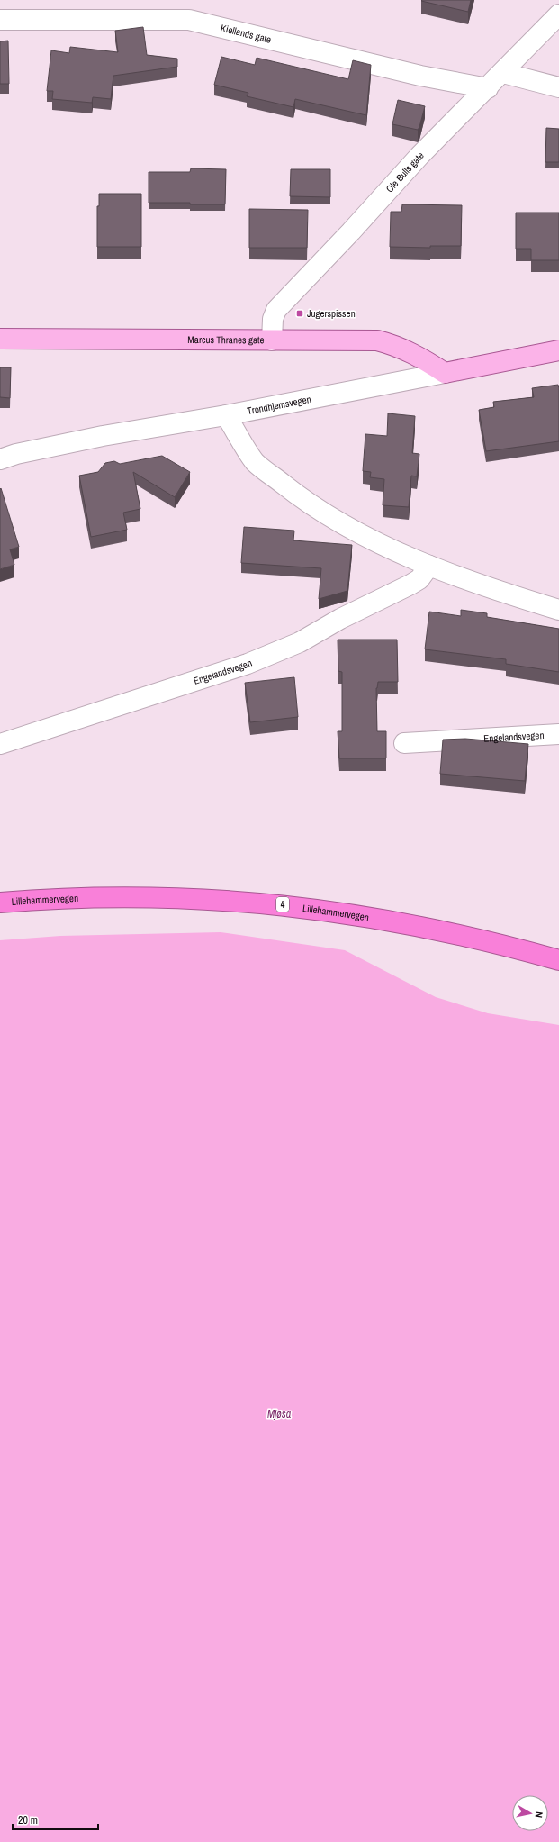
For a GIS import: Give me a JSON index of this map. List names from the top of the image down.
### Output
{
  "streets": {
    "highway": ["Lillehammervegen", "4"],
    "main road": ["Marcus Thranes gate", "Trondhjemsvegen"],
    "street": ["Kiellands gate", "Ole Bulls gate", "Engelandsvegen"]
  },
  "crossings": [
    ["Kiellands gate", "Ole Bulls gate"],
    ["Ole Bulls gate", "Marcus Thranes gate"],
    ["Marcus Thranes gate", "Trondhjemsvegen"]
  ],
  "water": ["Mjøsa"],
  "places": {
    "transit": ["Jugerspissen"]
  },
  "scale_bar": "20 m",
  "north": "right"
}
